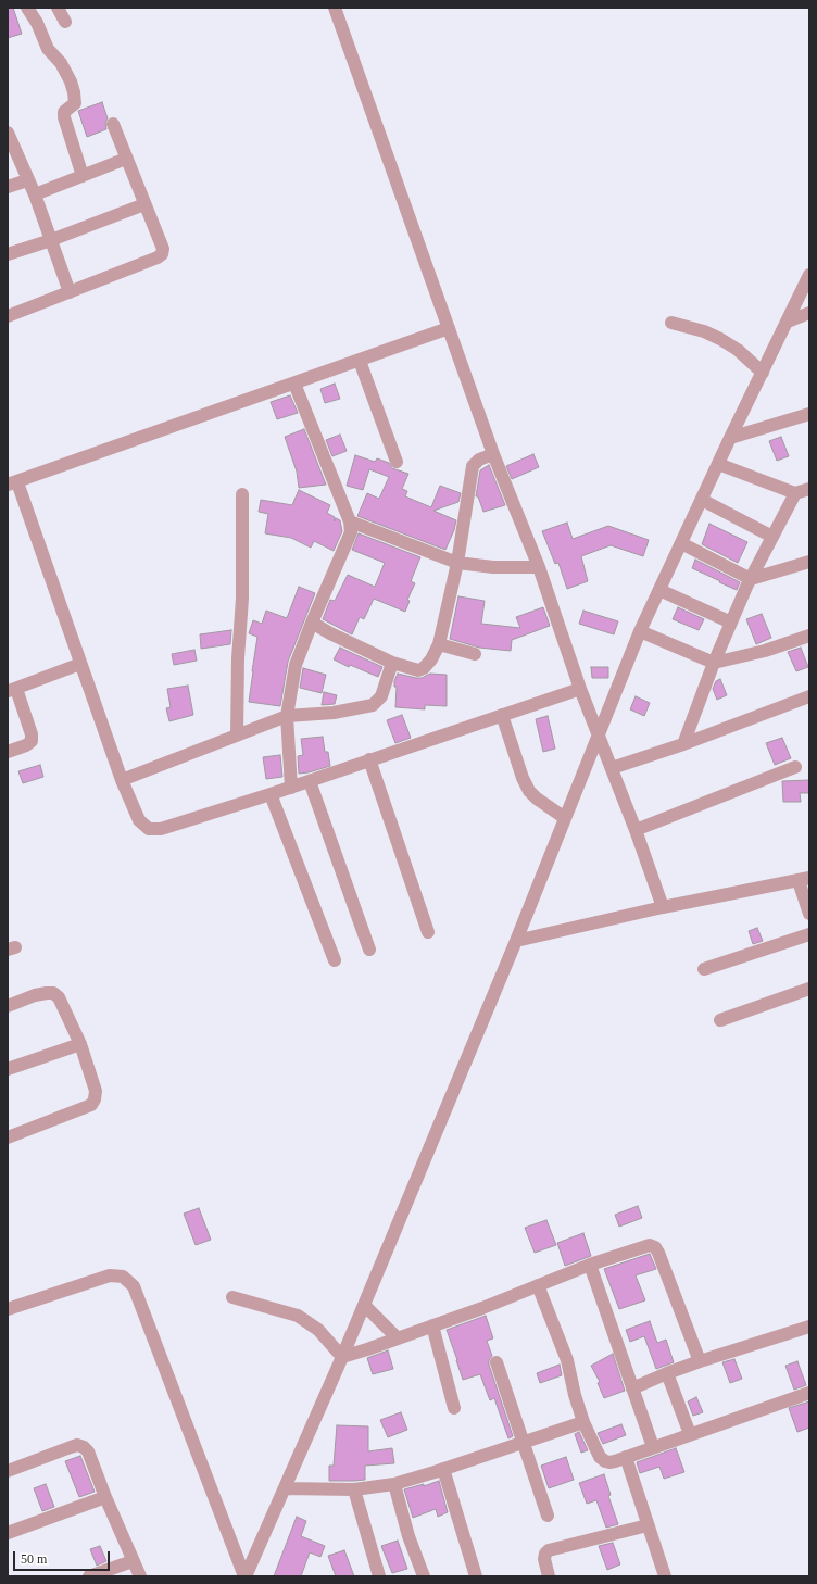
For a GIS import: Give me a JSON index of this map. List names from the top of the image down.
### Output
{
  "scale_bar": "50 m"
}
